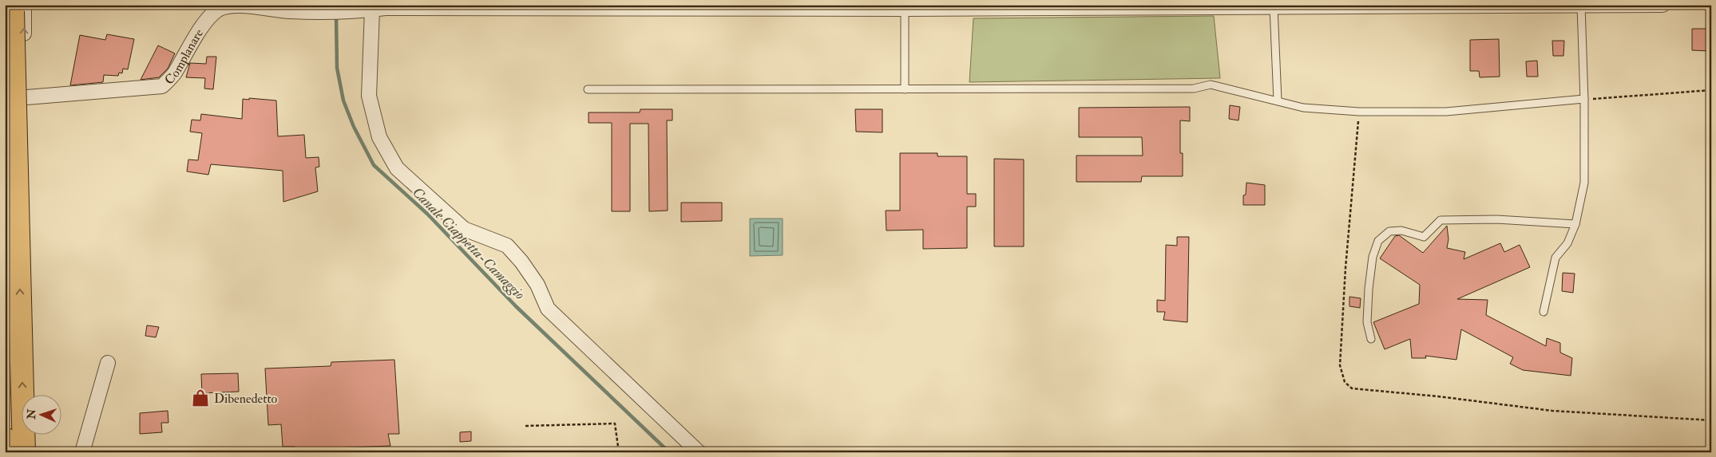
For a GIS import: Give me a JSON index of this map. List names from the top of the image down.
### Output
{
  "streets": {
    "street": ["Complanare"]
  },
  "water": ["Canale Ciappetta-Camaggio"],
  "places": {
    "shop": ["Dibenedetto"]
  },
  "north": "left"
}
